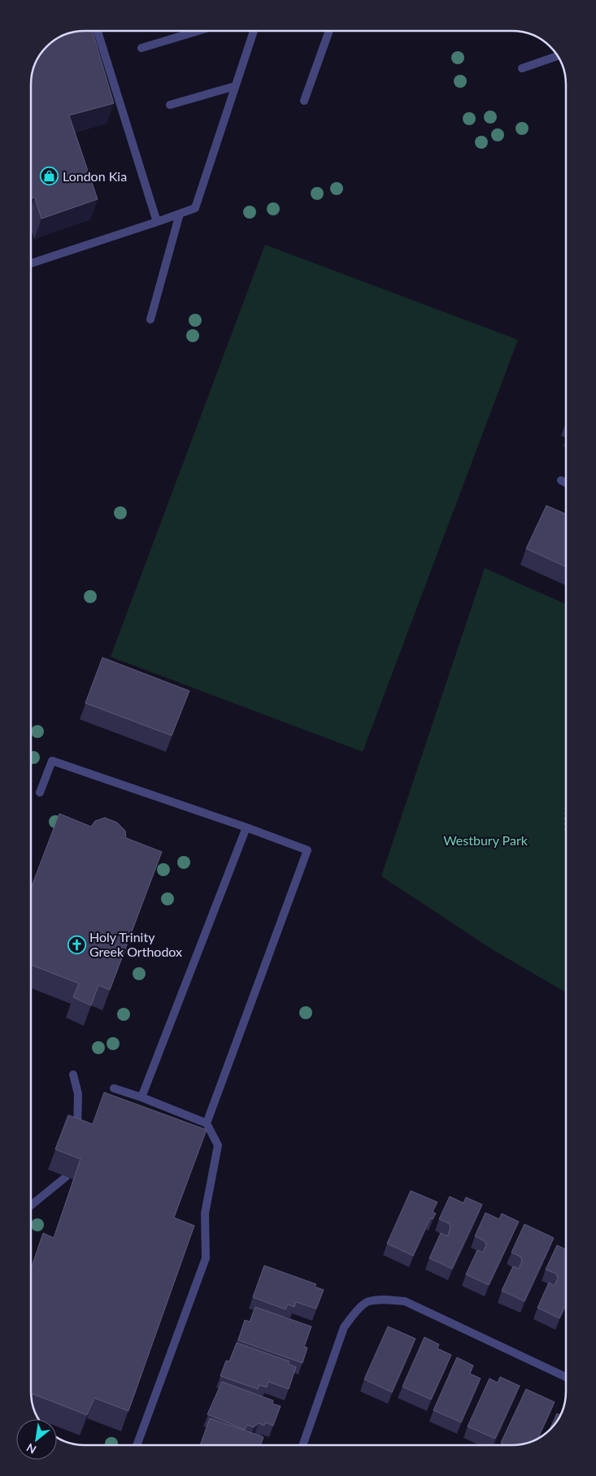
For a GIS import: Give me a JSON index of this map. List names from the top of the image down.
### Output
{
  "parks": ["Westbury Park"],
  "places": {
    "shop": ["London Kia"],
    "church": ["Holy Trinity Greek Orthodox"]
  },
  "north": "bottom left"
}
